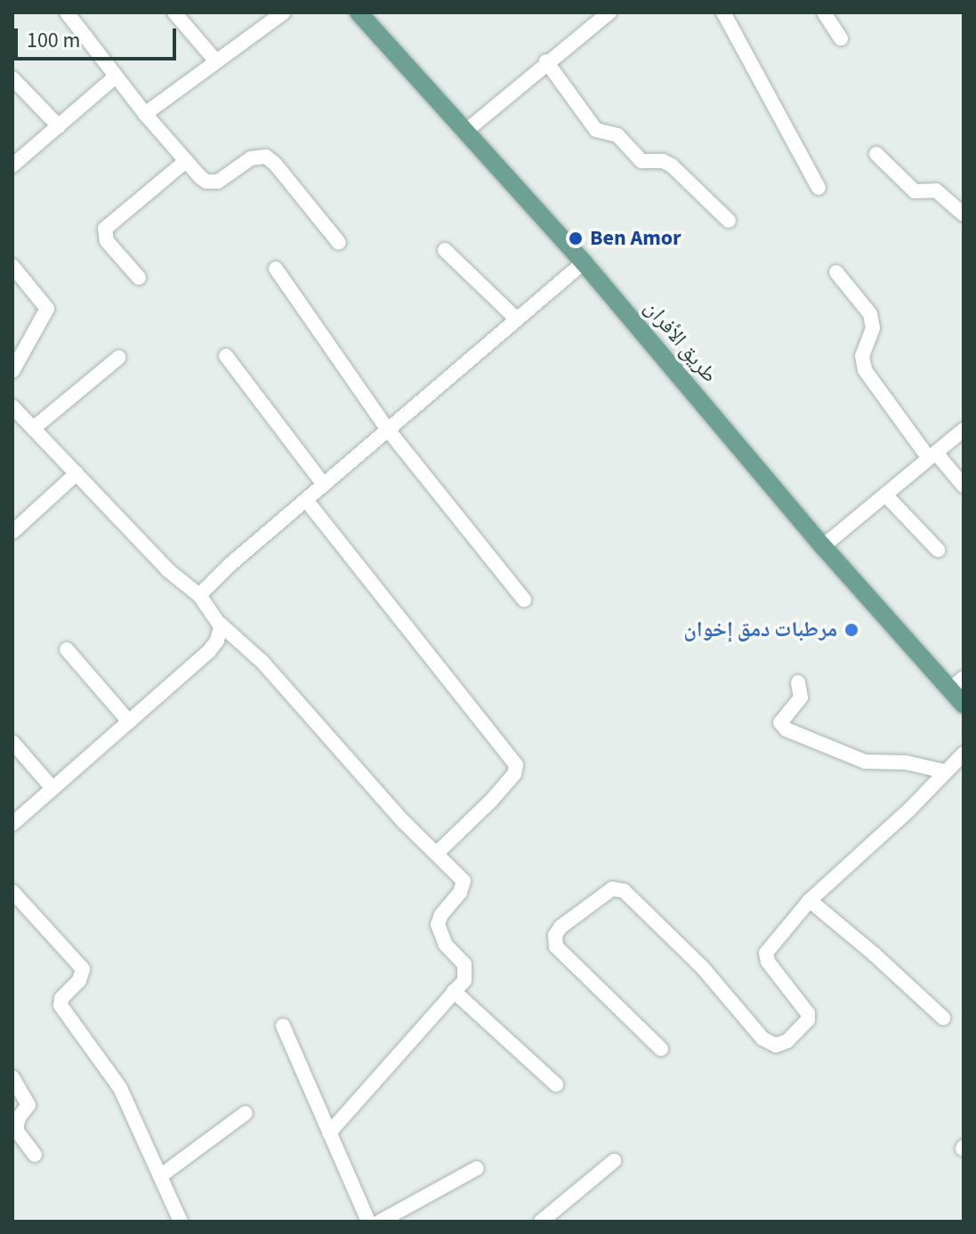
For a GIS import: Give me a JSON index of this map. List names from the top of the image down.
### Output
{
  "streets": {
    "main road": ["طريق الأفران"]
  },
  "places": ["Ben Amor", "مرطبات دمق إخوان"],
  "scale_bar": "100 m"
}
